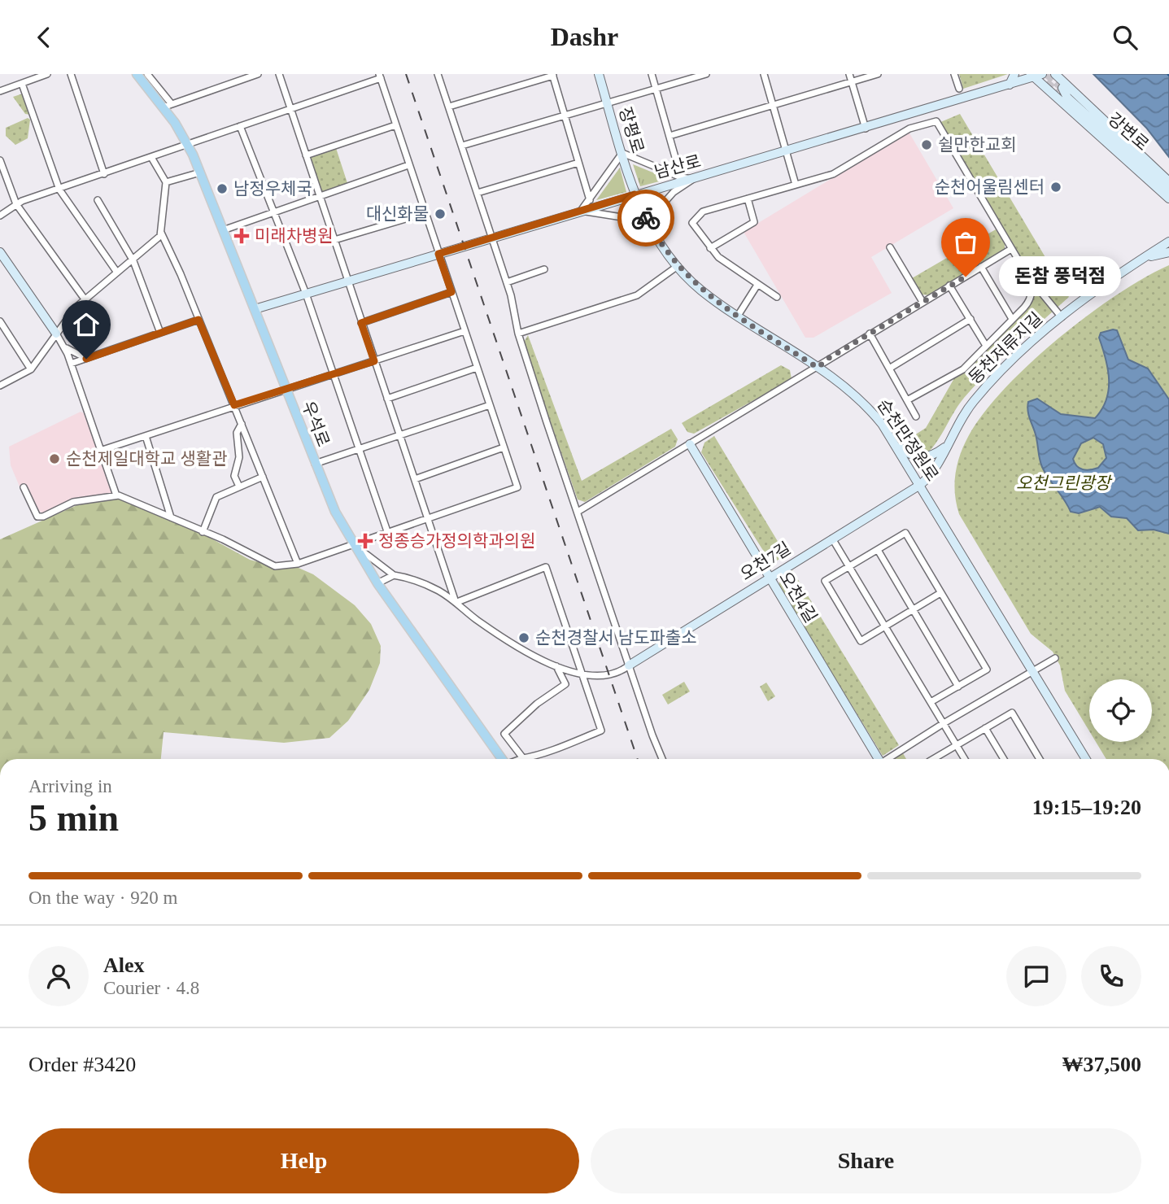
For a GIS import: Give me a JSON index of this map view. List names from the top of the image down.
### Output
{
  "streets": {
    "main road": [
      "장평로",
      "강변로",
      "남산로",
      "동천저류지길",
      "우석로",
      "순천만정원로",
      "오천7길",
      "오천4길"
    ]
  },
  "crossings": [
    ["장평로", "남산로"],
    ["장평로", "순천만정원로"],
    ["남산로", "우석로"],
    ["남산로", "순천만정원로"],
    ["동천저류지길", "순천만정원로"],
    ["동천저류지길", "오천7길"],
    ["순천만정원로", "오천7길"],
    ["오천7길", "오천4길"]
  ],
  "parks": ["오천그린광장"],
  "places": {
    "other": [
      "쉴만한교회",
      "순천어울림센터",
      "남정우체국",
      "대신화물",
      "돈참 풍덕점",
      "순천제일대학교 생활관",
      "순천경찰서 남도파출소"
    ],
    "health": ["미래차병원", "정종승가정의학과의원"]
  },
  "page": {
    "header": "Dashr",
    "bubble": "돈참 풍덕점",
    "heading": ["5 min", "Arriving in", "19:15–19:20"],
    "panel": [
      "Alex",
      "Courier · 4.8",
      "Order #3420",
      "₩37,500"
    ],
    "bar": "On the way · 920 m",
    "buttons": ["Help", "Share"]
  }
}
